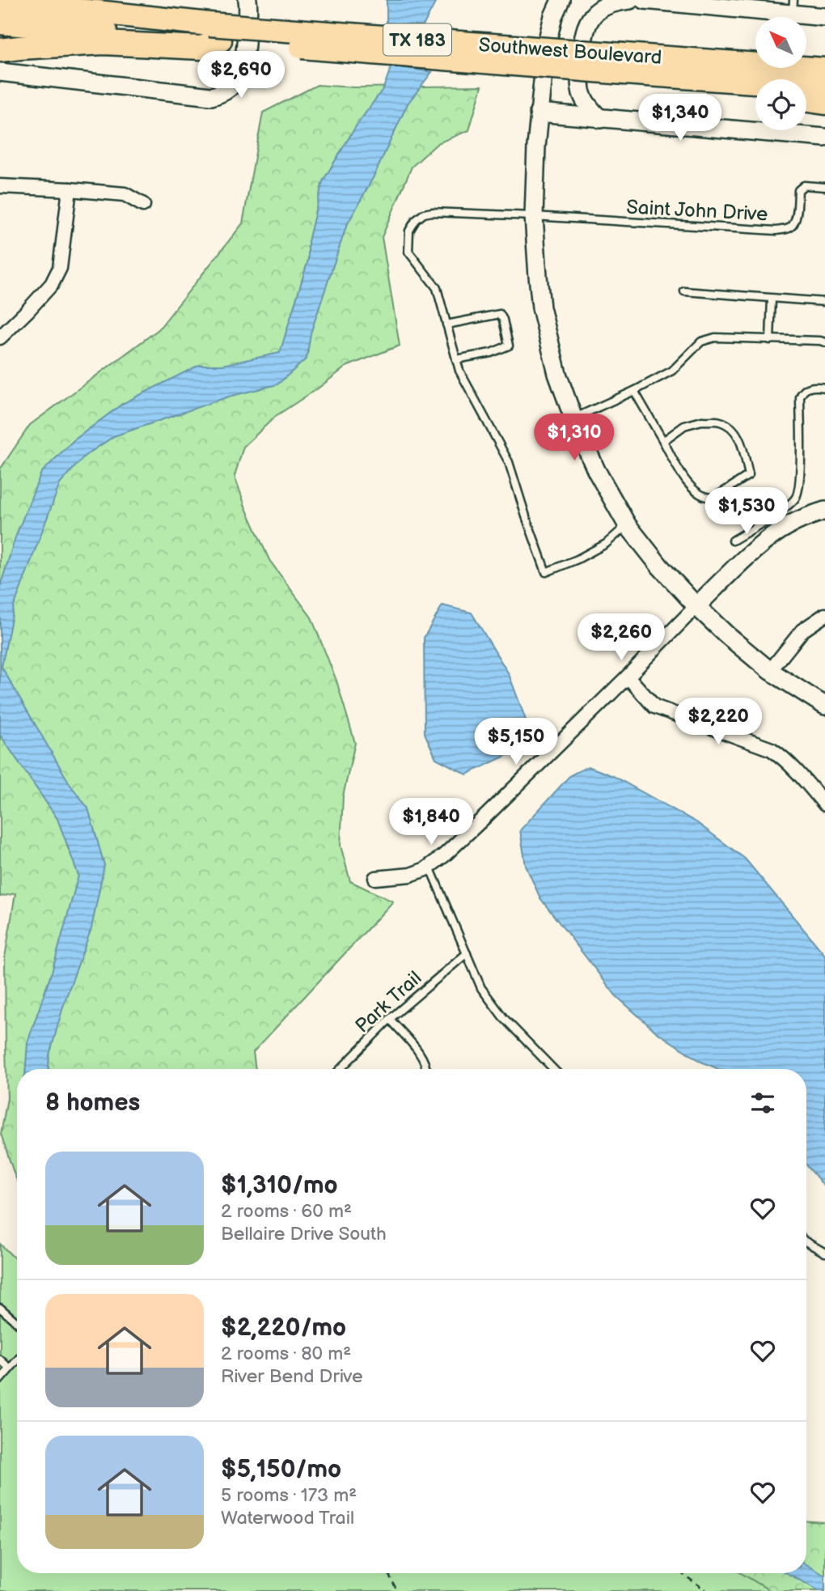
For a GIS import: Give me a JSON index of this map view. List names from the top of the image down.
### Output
{
  "streets": {
    "highway": ["TX 183", "Southwest Boulevard"],
    "lane": ["Saint John Drive", "Park Trail"]
  },
  "north": "top left",
  "page": {
    "price": [
      "$2,690",
      "$1,340",
      "$1,310",
      "$1,530",
      "$2,260",
      "$2,220",
      "$5,150",
      "$1,840"
    ],
    "heading": "8 homes",
    "list": [
      {
        "name": "$1,310/mo",
        "note": "2 rooms · 60 m² · Bellaire Drive South"
      },
      {
        "name": "$2,220/mo",
        "note": "2 rooms · 80 m² · River Bend Drive"
      },
      {
        "name": "$5,150/mo",
        "note": "5 rooms · 173 m² · Waterwood Trail"
      }
    ]
  }
}
